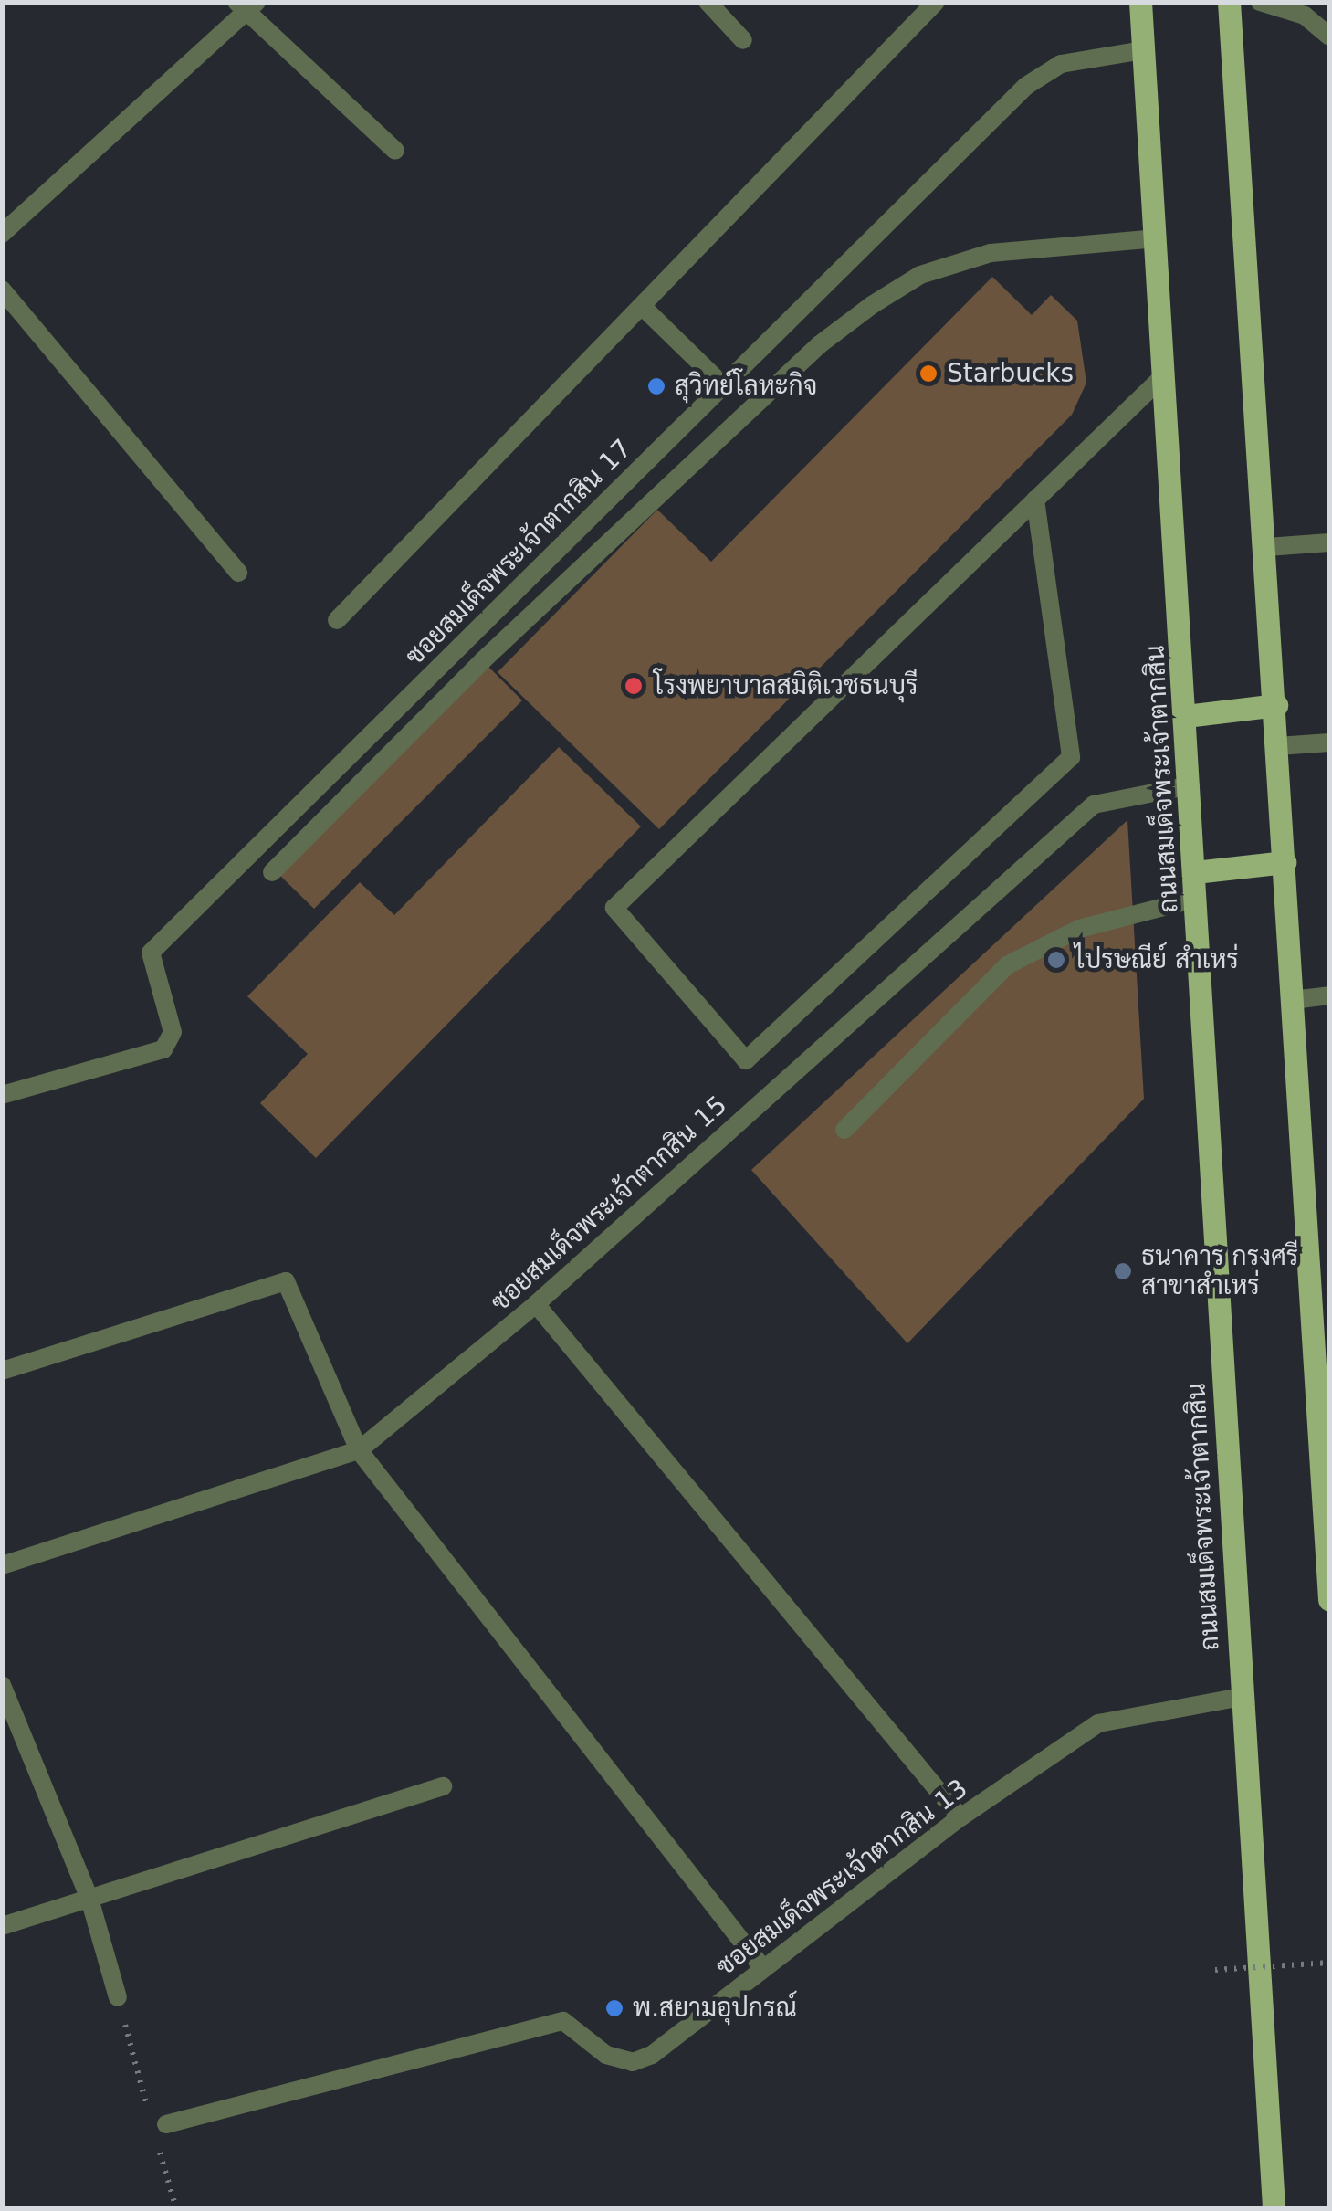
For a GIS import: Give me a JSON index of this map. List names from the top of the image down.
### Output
{
  "streets": {
    "main road": ["ถนนสมเด็จพระเจ้าตากสิน"],
    "street": ["ซอยสมเด็จพระเจ้าตากสิน 17", "ซอยสมเด็จพระเจ้าตากสิน 15", "ซอยสมเด็จพระเจ้าตากสิน 13"]
  },
  "crossings": [
    ["ซอยสมเด็จพระเจ้าตากสิน 17", "ถนนสมเด็จพระเจ้าตากสิน"],
    ["ถนนสมเด็จพระเจ้าตากสิน", "ซอยสมเด็จพระเจ้าตากสิน 15"],
    ["ถนนสมเด็จพระเจ้าตากสิน", "ซอยสมเด็จพระเจ้าตากสิน 13"]
  ],
  "places": [
    "Starbucks",
    "สุวิทย์โลหะกิจ",
    "โรงพยาบาลสมิติเวชธนบุรี",
    "ไปรษณีย์ สำเหร่",
    "ธนาคาร กรุงศรี สาขาสำเหร่",
    "พ.สยามอุปกรณ์"
  ]
}
